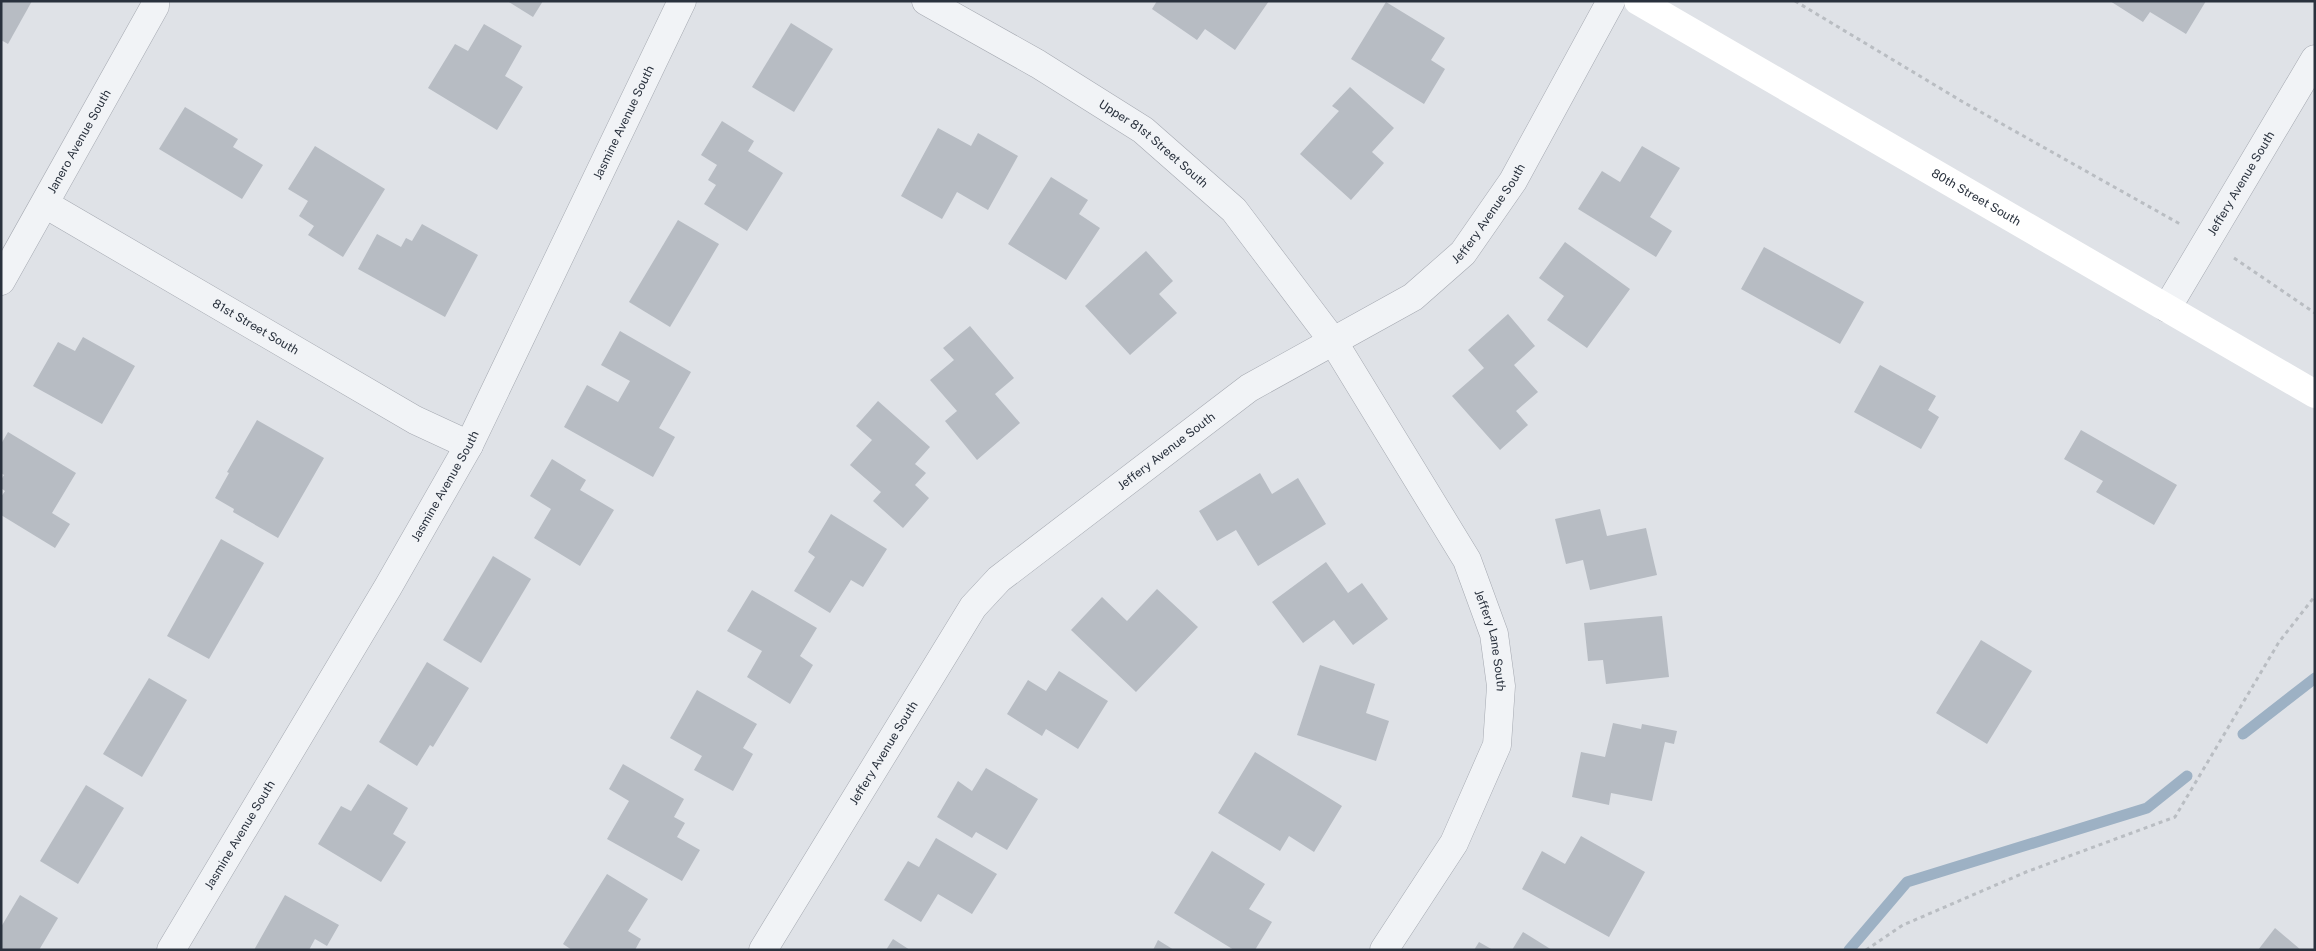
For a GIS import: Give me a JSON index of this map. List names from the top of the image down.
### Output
{
  "streets": {
    "main road": ["80th Street South"],
    "street": [
      "Jasmine Avenue South",
      "Janero Avenue South",
      "Upper 81st Street South",
      "Jeffery Avenue South",
      "81st Street South",
      "Jeffery Lane South"
    ]
  },
  "crossings": [
    ["Jasmine Avenue South", "81st Street South"],
    ["Janero Avenue South", "81st Street South"],
    ["Upper 81st Street South", "Jeffery Avenue South"],
    ["Upper 81st Street South", "Jeffery Lane South"],
    ["Jeffery Avenue South", "80th Street South"],
    ["Jeffery Avenue South", "Jeffery Lane South"]
  ]
}
